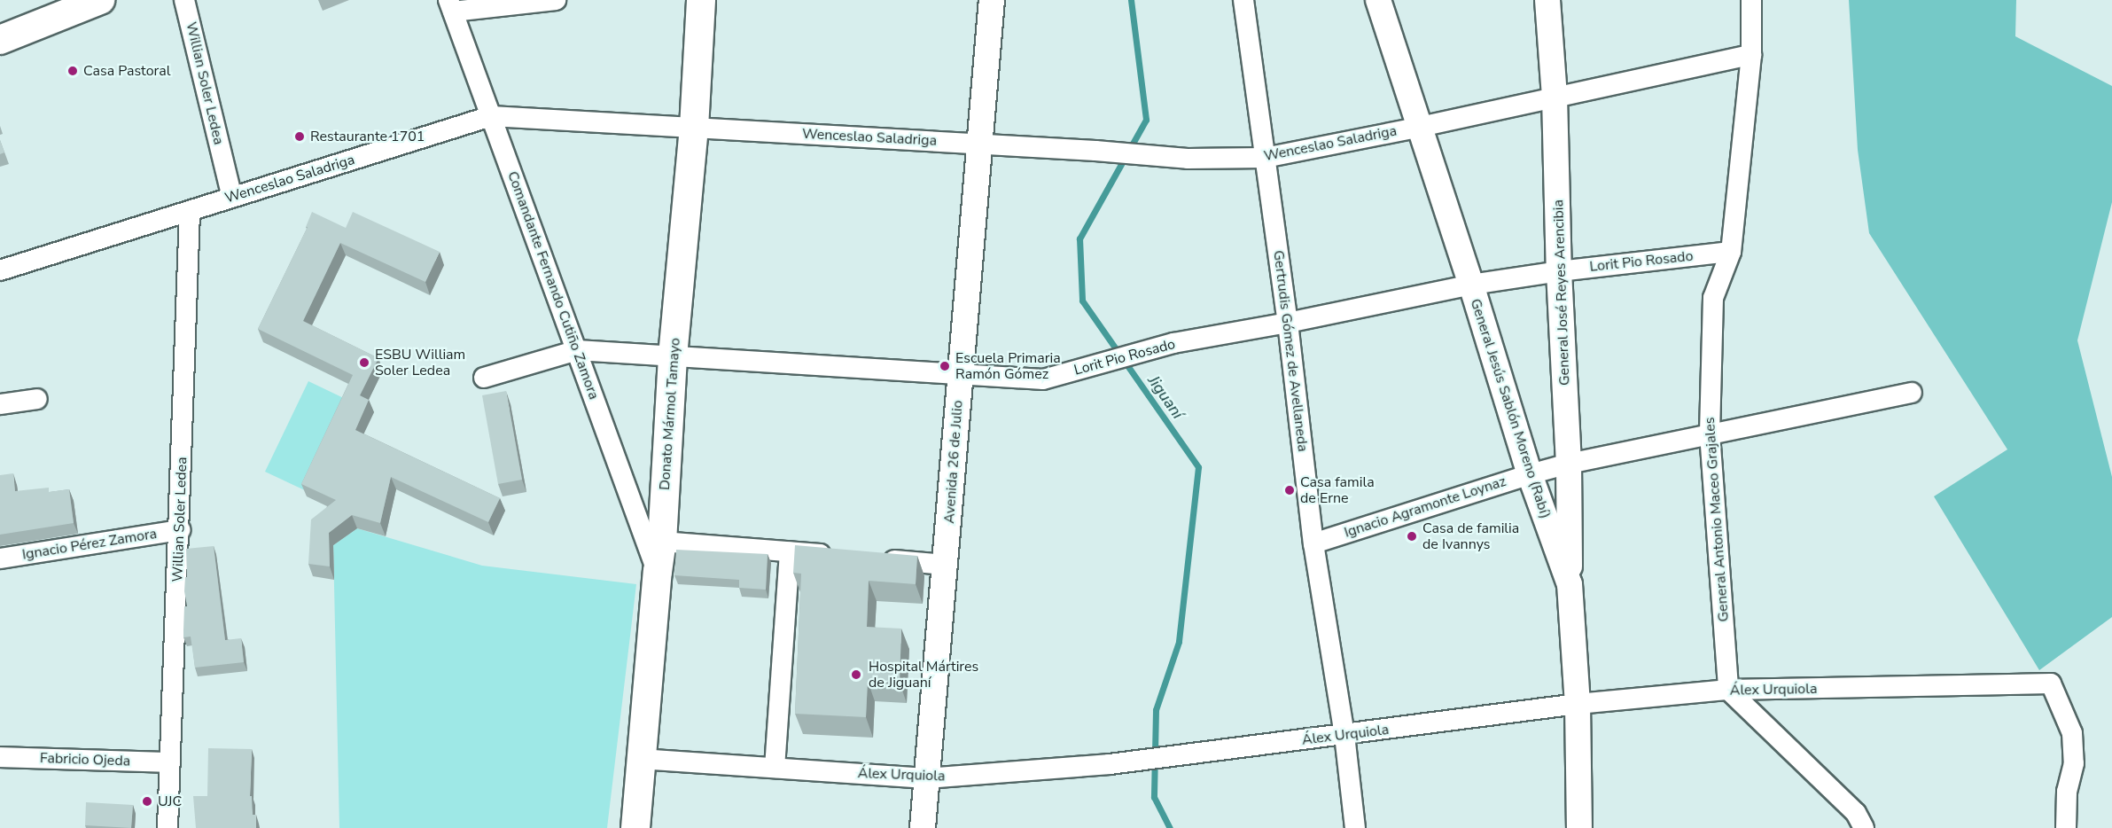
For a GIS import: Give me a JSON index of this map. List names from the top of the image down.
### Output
{
  "streets": {
    "main road": ["Donato Mármol Tamayo"],
    "street": [
      "Willian Soler Ledea",
      "Wenceslao Saladriga",
      "Lorit Pio Rosado",
      "Comandante Fernando Cutiño Zamora",
      "General José Reyes Arencibia",
      "Gertrudis Gómez de Avellaneda",
      "General Jesús Sablón Moreno (Rabí)",
      "Avenida 26 de Julio",
      "Ignacio Agramonte Loynaz",
      "General Antonio Maceo Grajales",
      "Ignacio Pérez Zamora",
      "Álex Urquiola",
      "Fabricio Ojeda"
    ]
  },
  "crossings": [
    ["Willian Soler Ledea", "Wenceslao Saladriga"],
    ["Willian Soler Ledea", "Ignacio Pérez Zamora"],
    ["Willian Soler Ledea", "Fabricio Ojeda"],
    ["Wenceslao Saladriga", "Comandante Fernando Cutiño Zamora"],
    ["Wenceslao Saladriga", "General José Reyes Arencibia"],
    ["Wenceslao Saladriga", "Gertrudis Gómez de Avellaneda"],
    ["Wenceslao Saladriga", "General Jesús Sablón Moreno (Rabí)"],
    ["Wenceslao Saladriga", "Donato Mármol Tamayo"],
    ["Wenceslao Saladriga", "Avenida 26 de Julio"],
    ["Wenceslao Saladriga", "General Antonio Maceo Grajales"],
    ["Lorit Pio Rosado", "Comandante Fernando Cutiño Zamora"],
    ["Lorit Pio Rosado", "General José Reyes Arencibia"],
    ["Lorit Pio Rosado", "Gertrudis Gómez de Avellaneda"],
    ["Lorit Pio Rosado", "General Jesús Sablón Moreno (Rabí)"],
    ["Lorit Pio Rosado", "Donato Mármol Tamayo"],
    ["Lorit Pio Rosado", "Avenida 26 de Julio"],
    ["Lorit Pio Rosado", "General Antonio Maceo Grajales"],
    ["Comandante Fernando Cutiño Zamora", "Donato Mármol Tamayo"],
    ["General José Reyes Arencibia", "General Jesús Sablón Moreno (Rabí)"],
    ["General José Reyes Arencibia", "Ignacio Agramonte Loynaz"],
    ["Gertrudis Gómez de Avellaneda", "Ignacio Agramonte Loynaz"],
    ["Gertrudis Gómez de Avellaneda", "Álex Urquiola"],
    ["General Jesús Sablón Moreno (Rabí)", "Ignacio Agramonte Loynaz"],
    ["General Jesús Sablón Moreno (Rabí)", "Álex Urquiola"],
    ["Donato Mármol Tamayo", "Álex Urquiola"],
    ["Avenida 26 de Julio", "Álex Urquiola"],
    ["Ignacio Agramonte Loynaz", "General Antonio Maceo Grajales"],
    ["General Antonio Maceo Grajales", "Álex Urquiola"]
  ],
  "water": ["Jiguaní"],
  "places": [
    "Casa Pastoral",
    "Restaurante 1701",
    "ESBU William Soler Ledea",
    "Escuela Primaria Ramón Gómez",
    "Casa famila de Erne",
    "Casa de familia de Ivannys",
    "Hospital Mártires de Jiguaní",
    "UJC"
  ]
}
